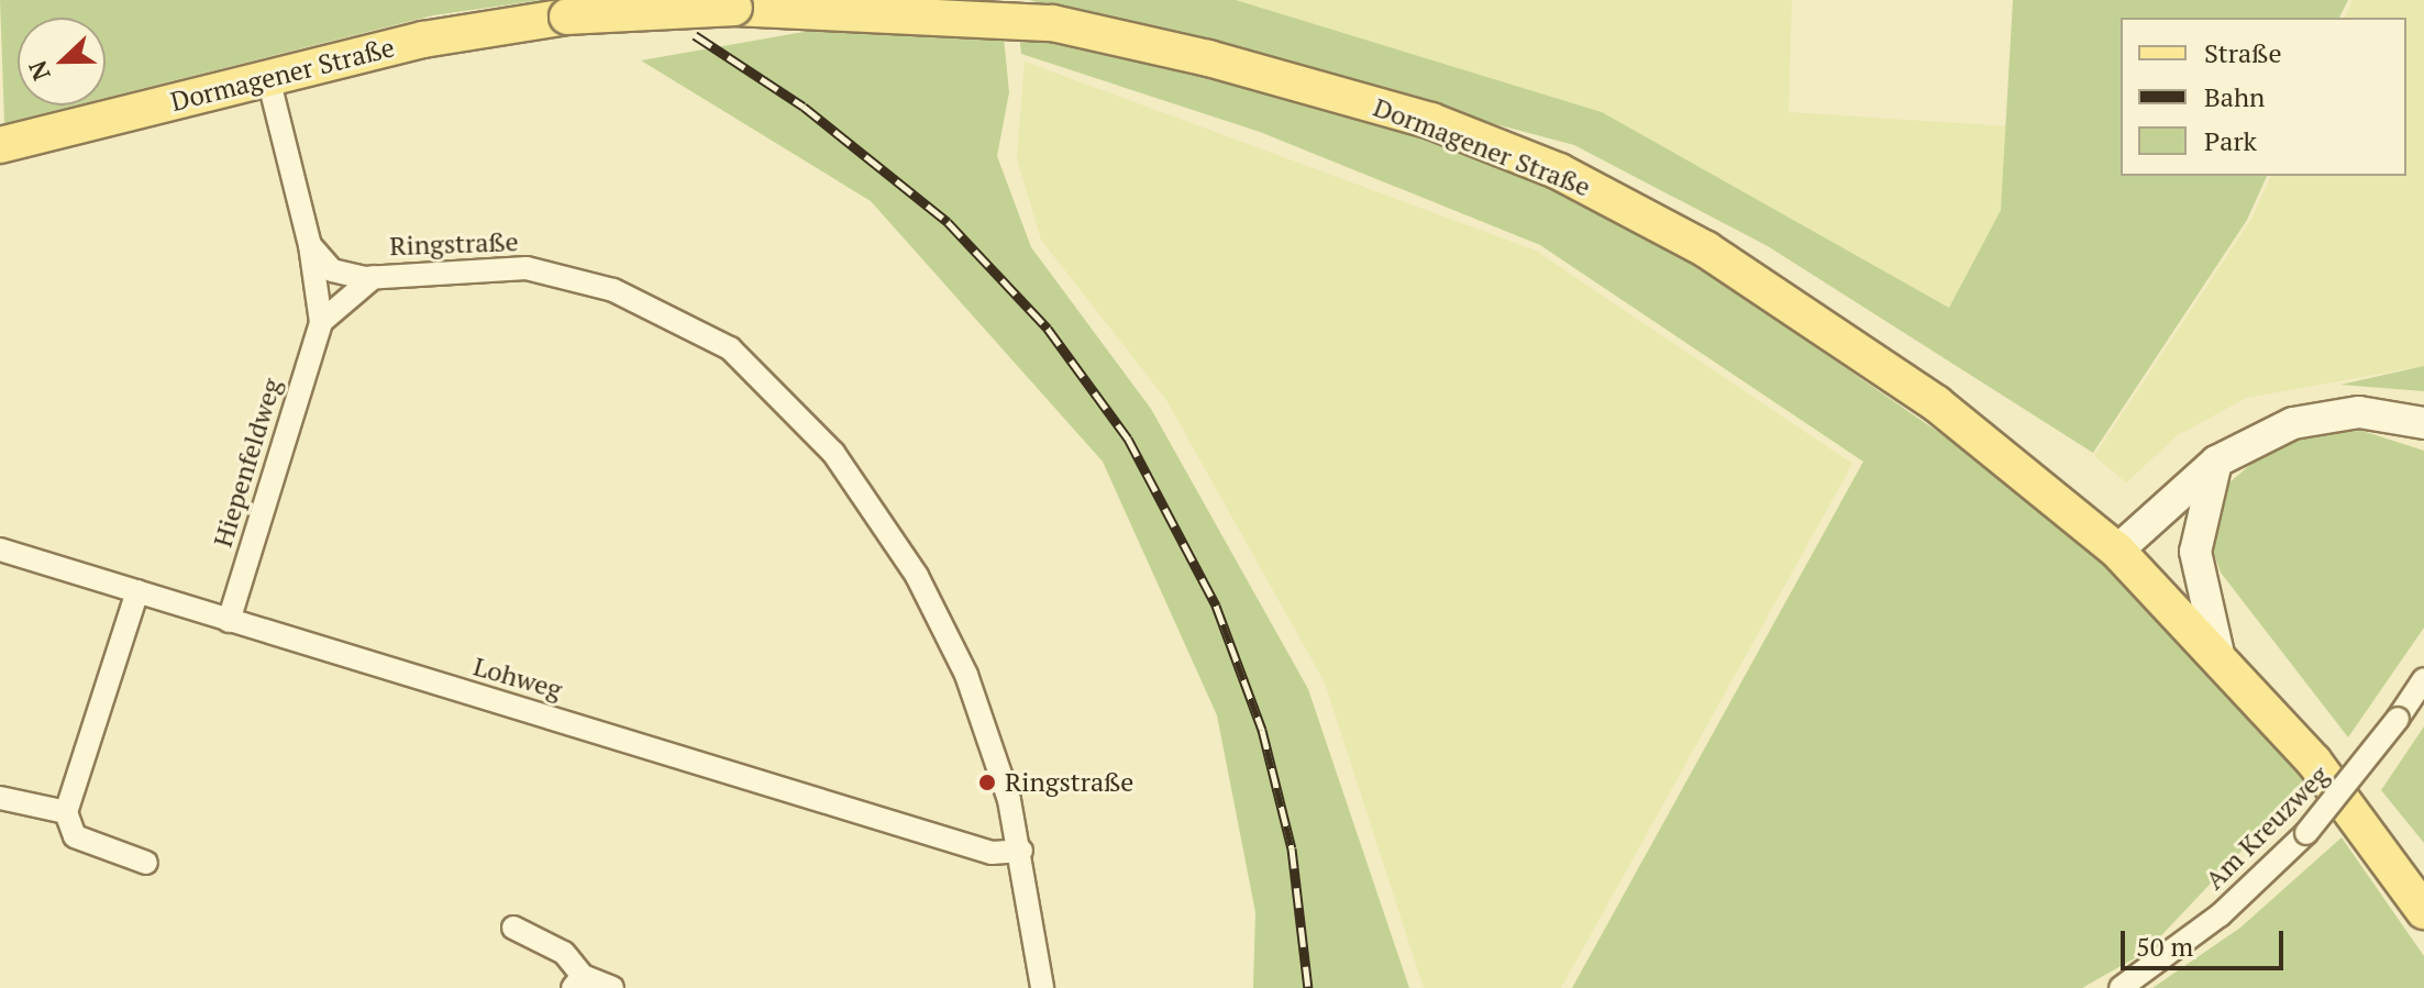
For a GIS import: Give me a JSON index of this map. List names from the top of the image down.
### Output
{
  "streets": {
    "main road": ["Dormagener Straße"],
    "street": [
      "Ringstraße",
      "Hiepenfeldweg",
      "Lohweg",
      "Am Kreuzweg"
    ]
  },
  "crossings": [
    ["Ringstraße", "Lohweg"],
    ["Hiepenfeldweg", "Lohweg"]
  ],
  "places": ["Ringstraße"],
  "legend": ["Straße", "Bahn", "Park"],
  "scale_bar": "50 m",
  "north": "left"
}
